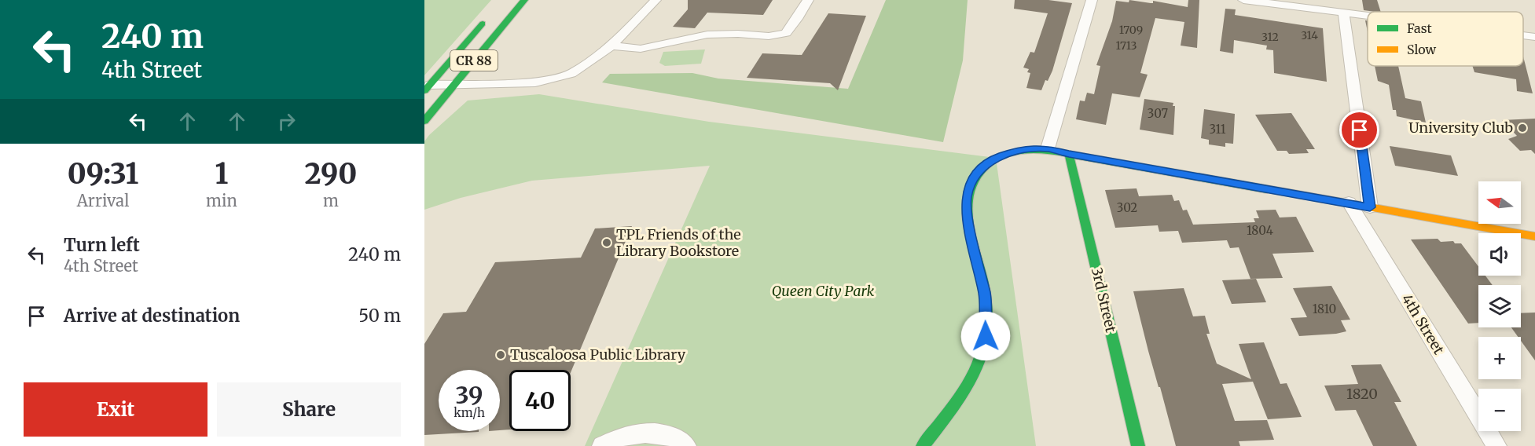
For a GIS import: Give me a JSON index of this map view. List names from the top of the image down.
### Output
{
  "streets": {
    "street": ["CR 88", "3rd Street", "4th Street"]
  },
  "parks": ["Queen City Park"],
  "places": ["University Club", "TPL Friends of the Library Bookstore", "Tuscaloosa Public Library"],
  "house_numbers": [
    "1709",
    "314",
    "312",
    "1713",
    "307",
    "311",
    "302",
    "1804",
    "1810",
    "1820"
  ],
  "legend": ["Fast", "Slow"],
  "north": "left",
  "page": {
    "turn": ["240 m", "4th Street"],
    "eta": [
      "09:31",
      "Arrival",
      "1",
      "min",
      "290",
      "m"
    ],
    "map_buttons": ["+", "−"],
    "list": [
      {
        "name": "Turn left",
        "note": "4th Street",
        "value": "240 m"
      },
      {
        "name": "Arrive at destination",
        "value": "50 m"
      }
    ],
    "speed": "39 km/h",
    "limit": "40",
    "buttons": ["Exit", "Share"]
  }
}
